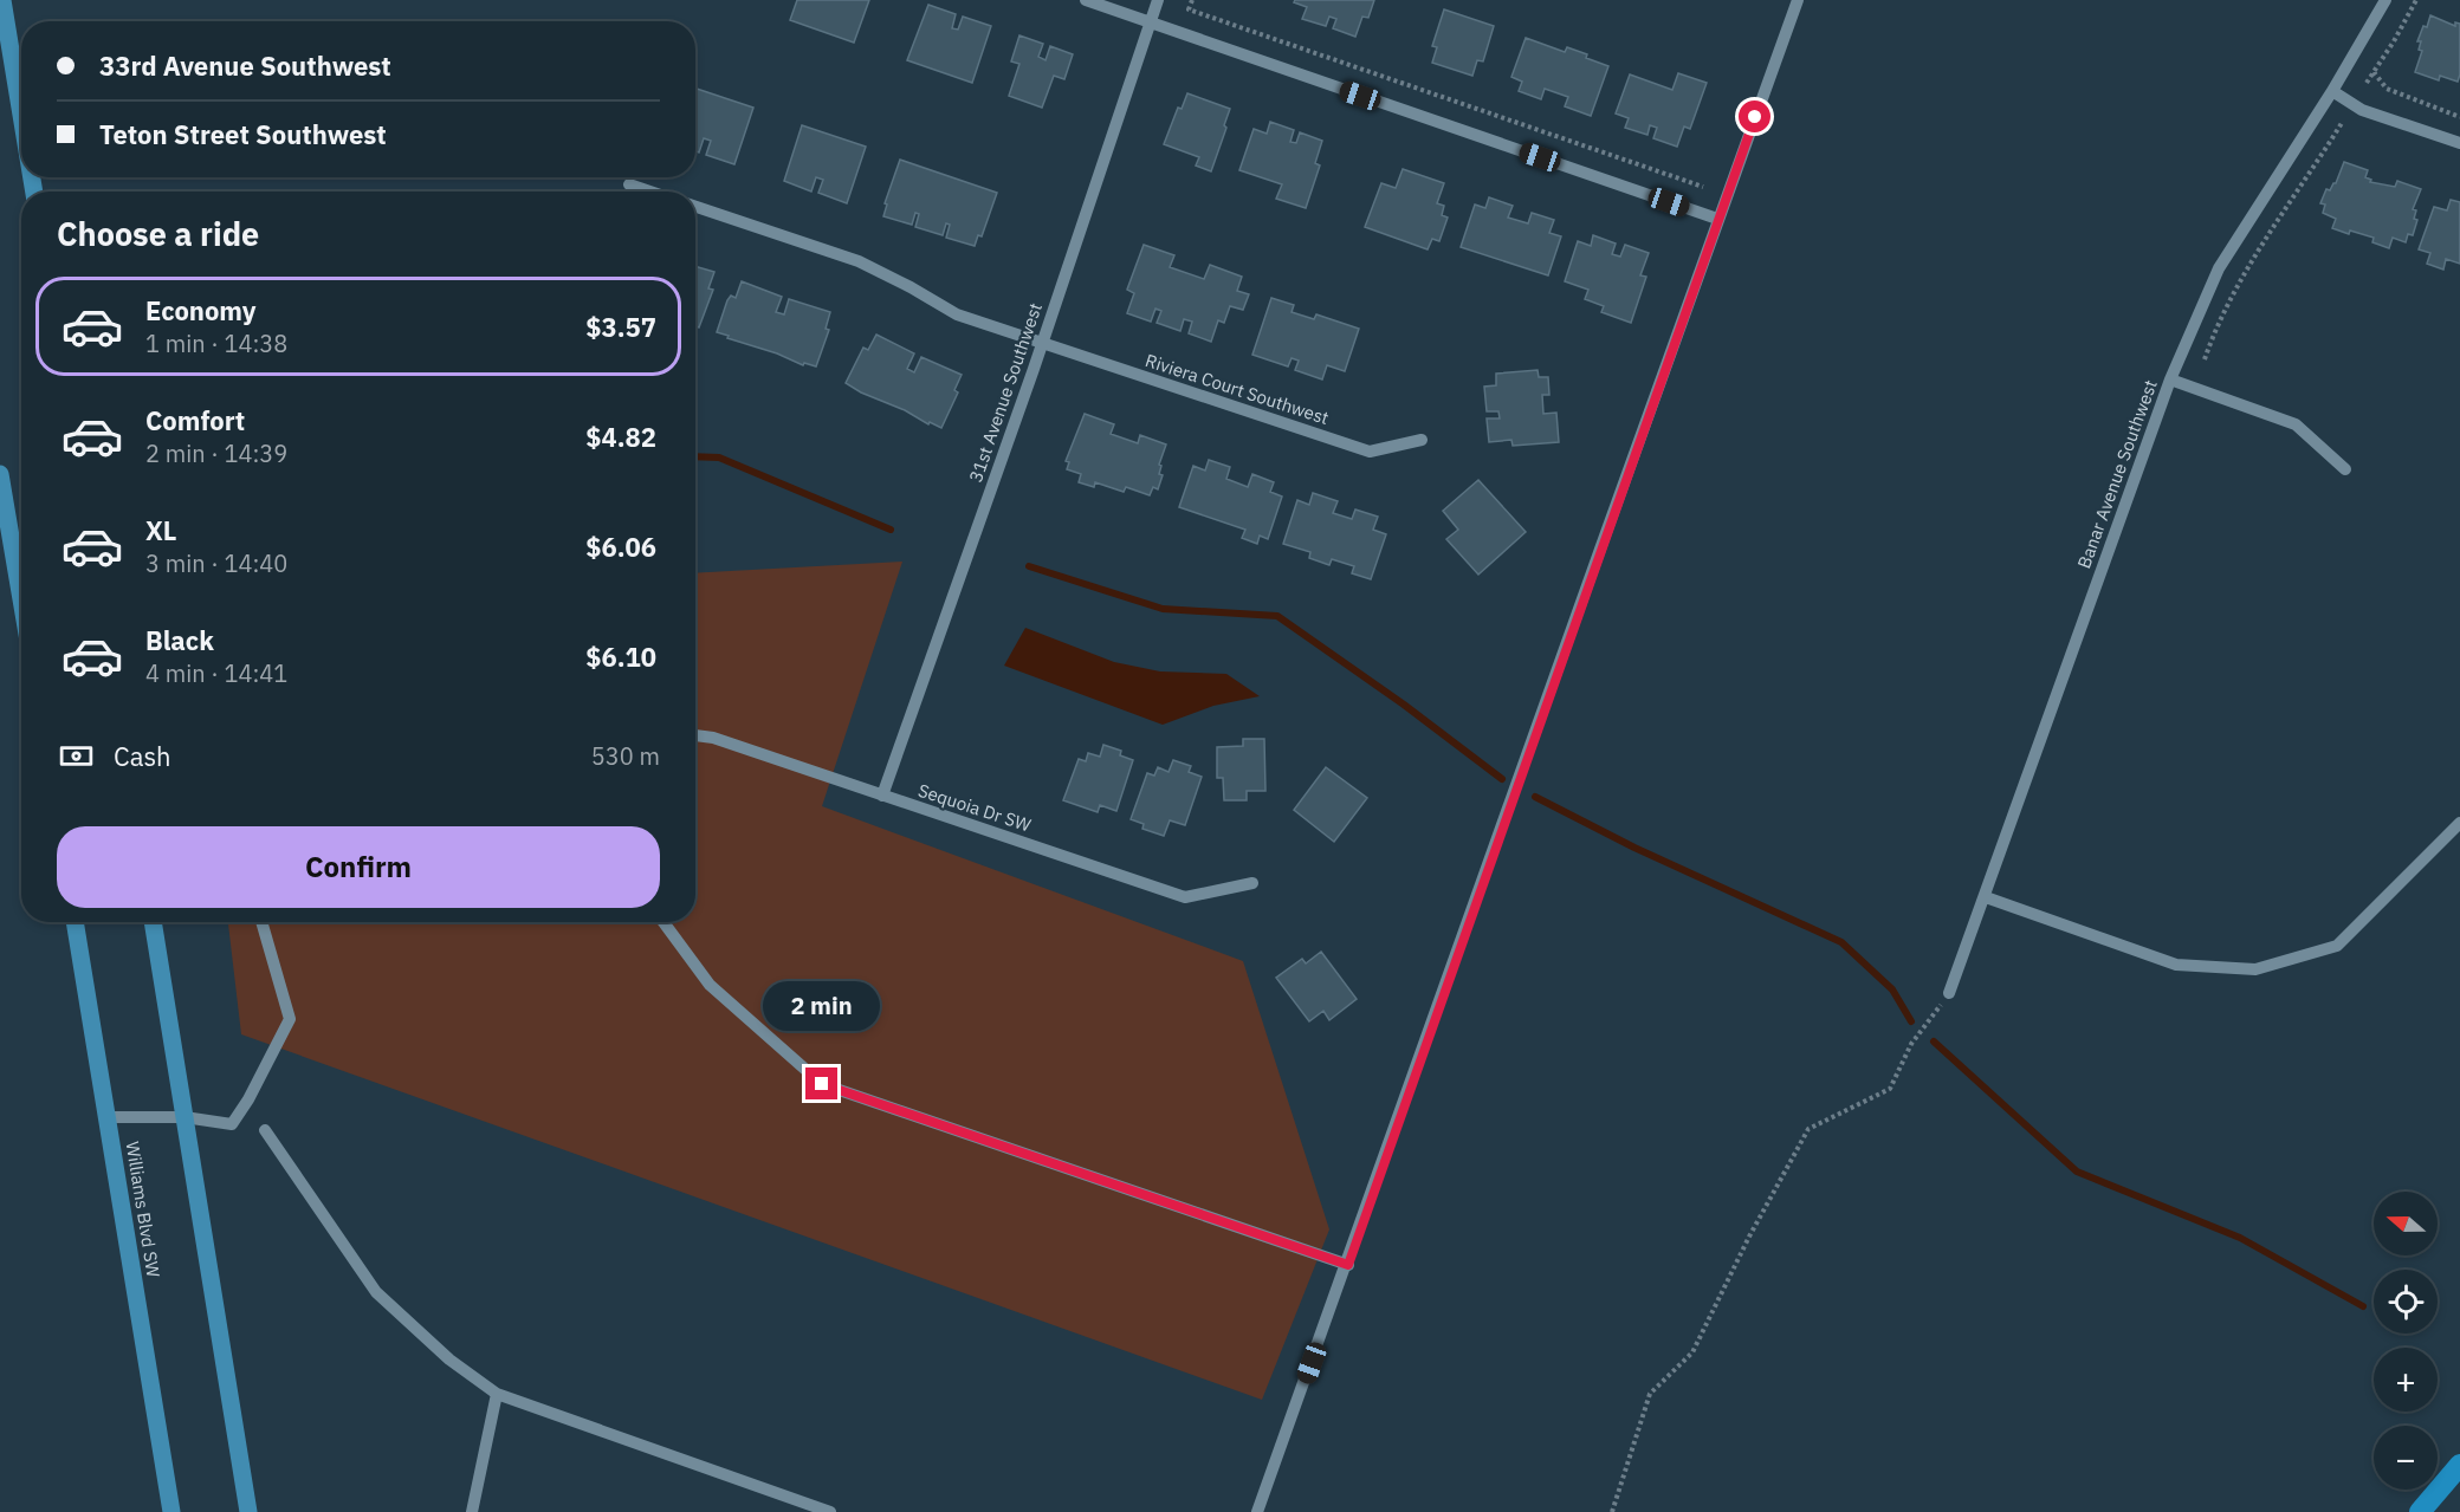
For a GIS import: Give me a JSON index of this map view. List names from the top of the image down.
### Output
{
  "streets": {
    "main road": ["Williams Blvd SW"],
    "street": [
      "Riviera Court Southwest",
      "31st Avenue Southwest",
      "Banar Avenue Southwest",
      "Sequoia Dr SW"
    ]
  },
  "crossings": [
    ["Riviera Court Southwest", "31st Avenue Southwest"],
    ["31st Avenue Southwest", "Sequoia Dr SW"]
  ],
  "north": "left",
  "page": {
    "banner": ["33rd Avenue Southwest", "Teton Street Southwest"],
    "heading": "Choose a ride",
    "list": [
      {
        "name": "Economy",
        "note": "1 min · 14:38",
        "value": "$3.57"
      },
      {
        "name": "Comfort",
        "note": "2 min · 14:39",
        "value": "$4.82"
      },
      {
        "name": "XL",
        "note": "3 min · 14:40",
        "value": "$6.06"
      },
      {
        "name": "Black",
        "note": "4 min · 14:41",
        "value": "$6.10"
      }
    ],
    "pay": ["Cash", "530 m"],
    "buttons": "Confirm",
    "bubble": "2 min",
    "map_buttons": ["+", "−"]
  }
}
